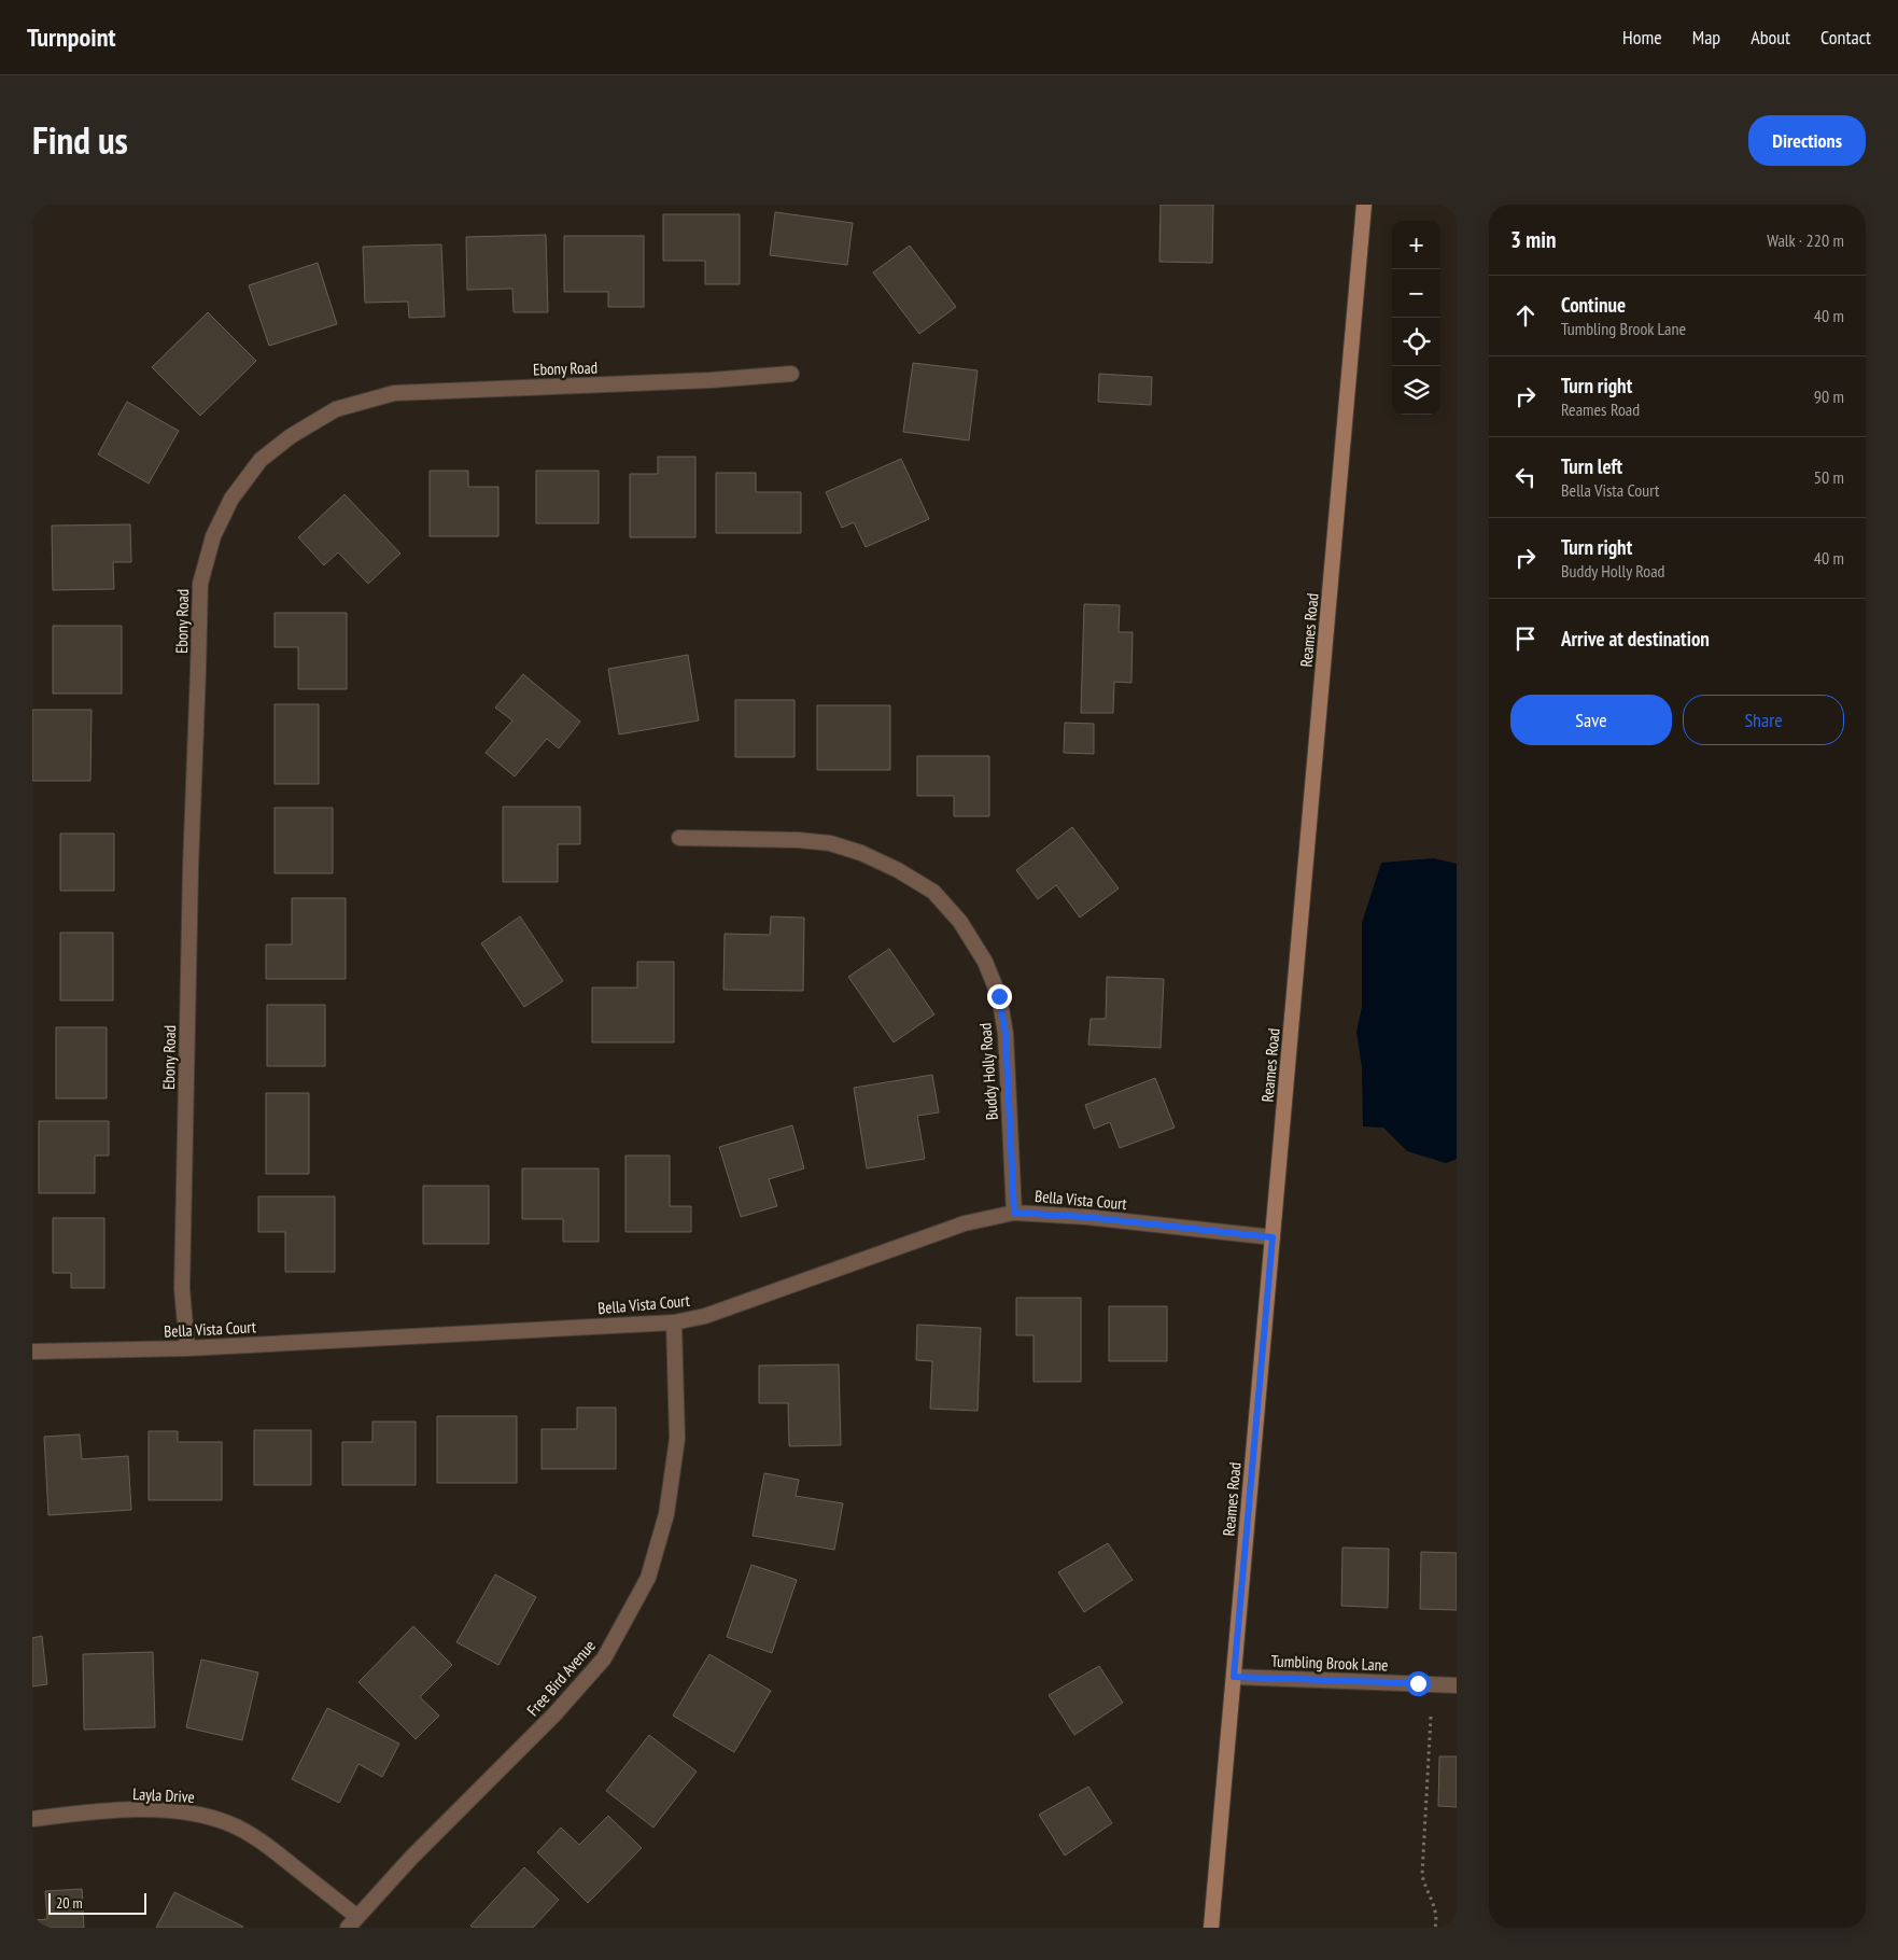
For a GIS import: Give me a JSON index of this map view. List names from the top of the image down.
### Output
{
  "streets": {
    "main road": ["Reames Road"],
    "street": [
      "Ebony Road",
      "Buddy Holly Road",
      "Bella Vista Court",
      "Tumbling Brook Lane",
      "Free Bird Avenue",
      "Layla Drive"
    ]
  },
  "crossings": [
    ["Ebony Road", "Bella Vista Court"],
    ["Reames Road", "Bella Vista Court"],
    ["Reames Road", "Tumbling Brook Lane"],
    ["Buddy Holly Road", "Bella Vista Court"],
    ["Bella Vista Court", "Free Bird Avenue"],
    ["Free Bird Avenue", "Layla Drive"]
  ],
  "scale_bar": "20 m",
  "page": {
    "header": "Turnpoint",
    "nav": [
      "Home",
      "Map",
      "About",
      "Contact"
    ],
    "title": "Find us",
    "buttons": [
      "Directions",
      ["Save", "Share"]
    ],
    "heading": ["3 min", "Walk · 220 m"],
    "map_buttons": ["+", "−"],
    "list": [
      ["Continue", "Tumbling Brook Lane", "40 m"],
      ["Turn right", "Reames Road", "90 m"],
      ["Turn left", "Bella Vista Court", "50 m"],
      ["Turn right", "Buddy Holly Road", "40 m"],
      "Arrive at destination"
    ],
    "scale": "20 m"
  }
}
